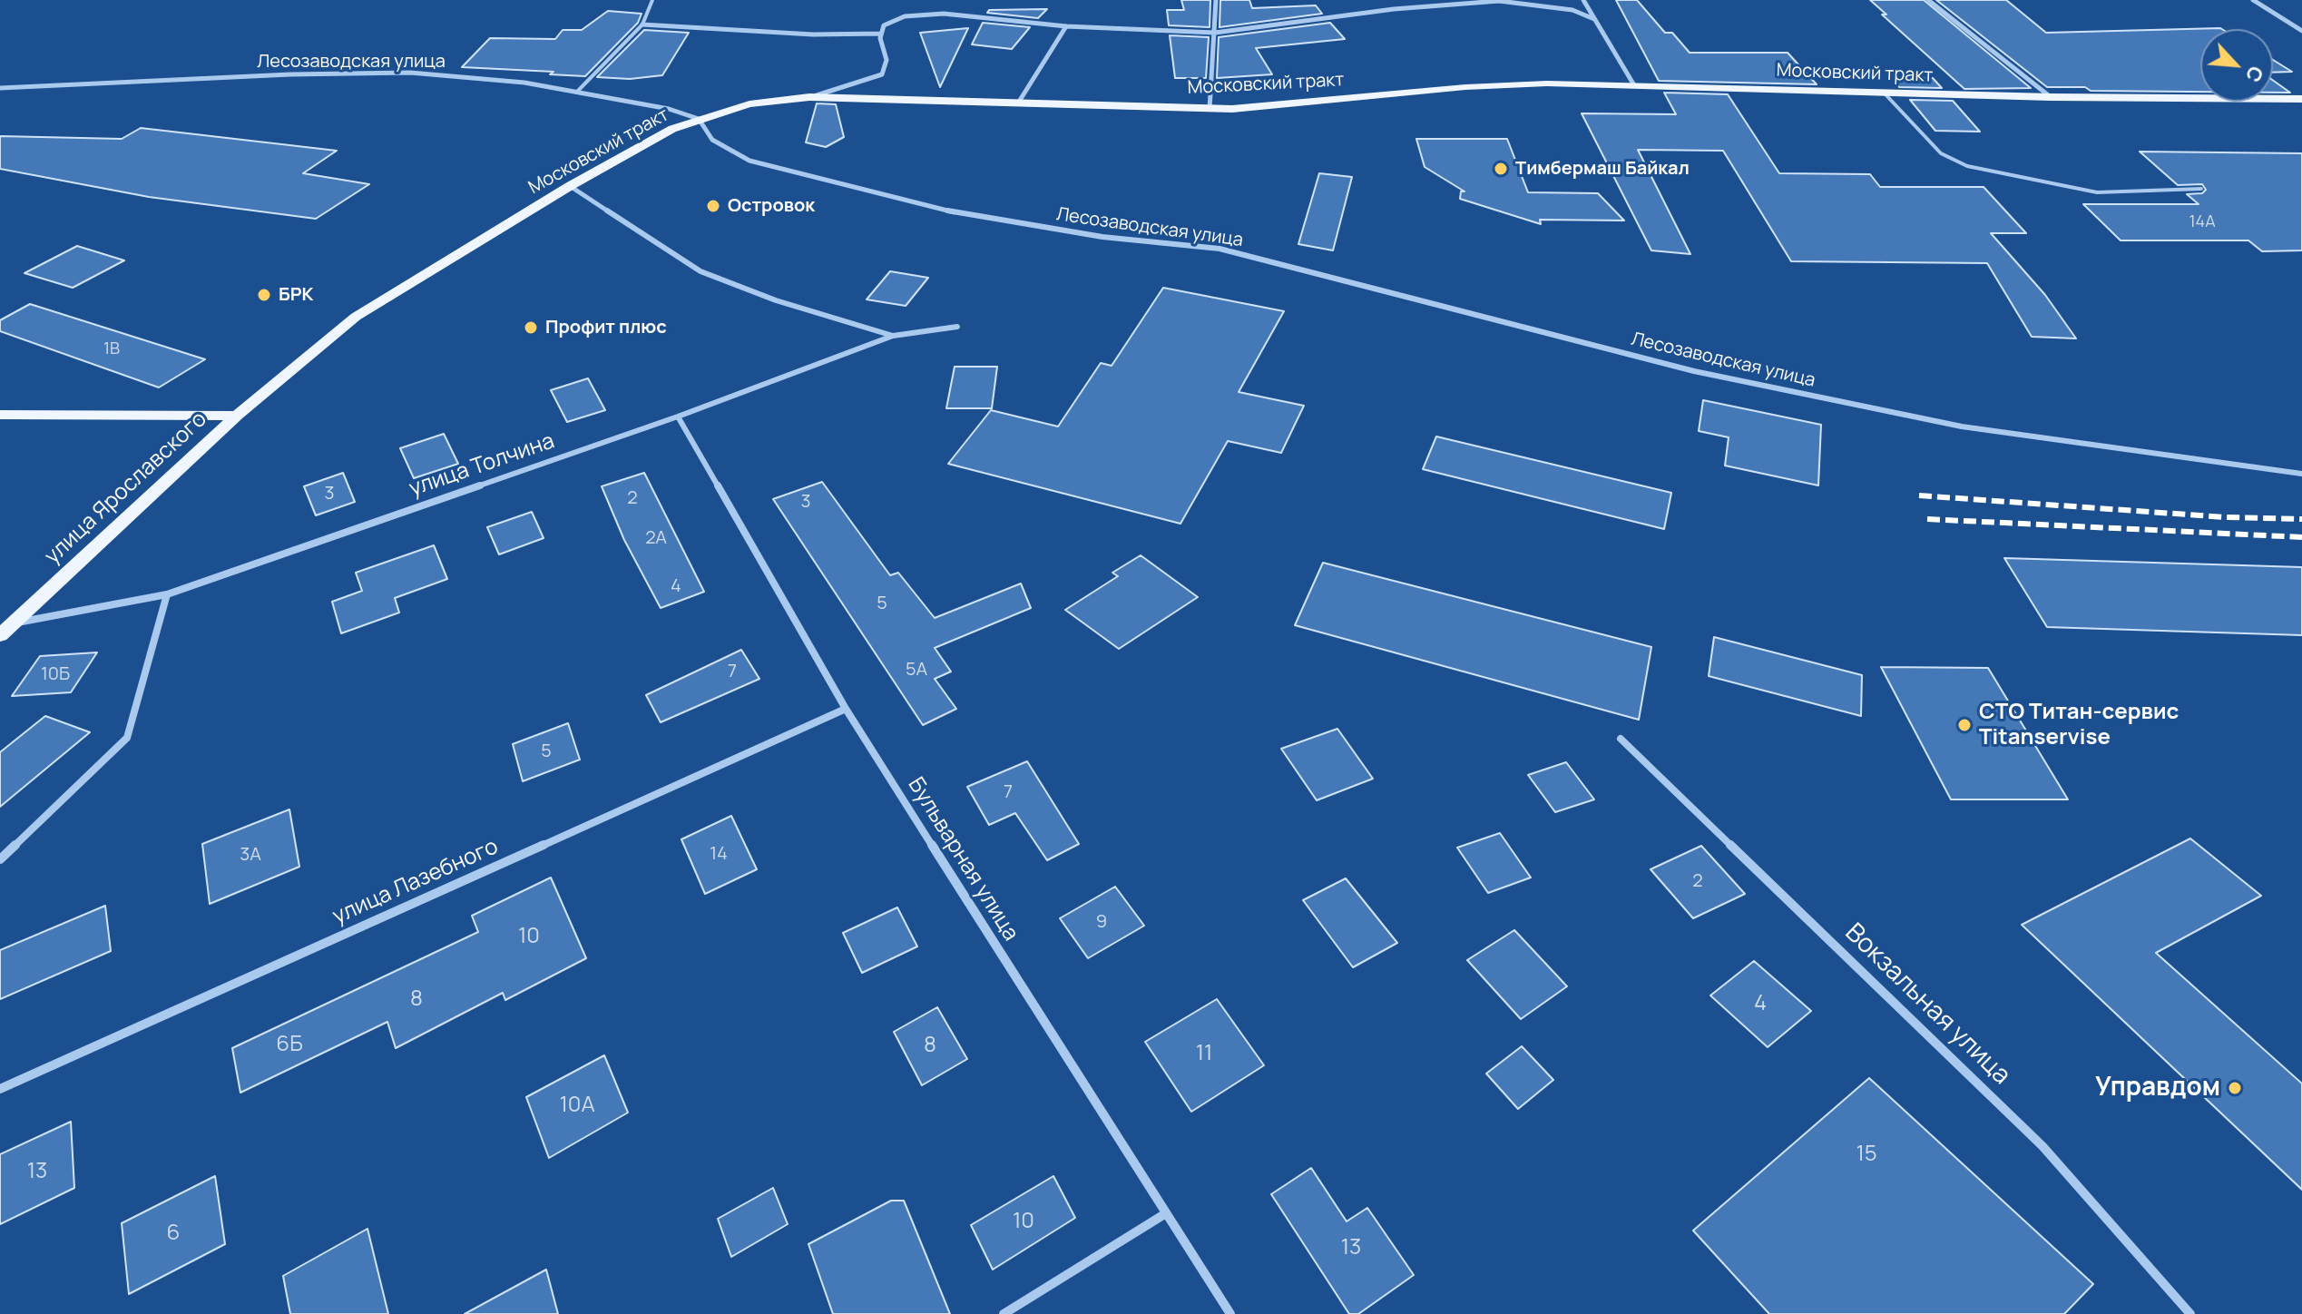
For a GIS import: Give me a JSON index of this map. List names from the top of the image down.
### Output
{
  "streets": {
    "main road": ["Московский тракт", "улица Ярославского"],
    "street": [
      "Лесозаводская улица",
      "улица Толчина",
      "Бульварная улица",
      "улица Лазебного",
      "Вокзальная улица"
    ]
  },
  "crossings": [
    ["Лесозаводская улица", "Московский тракт"],
    ["Московский тракт", "улица Ярославского"],
    ["улица Толчина", "улица Ярославского"],
    ["улица Толчина", "Бульварная улица"],
    ["Бульварная улица", "улица Лазебного"]
  ],
  "places": [
    "Тимбермаш Байкал",
    "Островок",
    "БРК",
    "Профит плюс",
    "СТО Титан-сервис Titanservise",
    "Управдом"
  ],
  "house_numbers": [
    "14А",
    "1В",
    "3",
    "2",
    "3",
    "2А",
    "4",
    "5",
    "5А",
    "7",
    "10Б",
    "5",
    "7",
    "14",
    "3А",
    "2",
    "9",
    "10",
    "8",
    "4",
    "6Б",
    "8",
    "11",
    "10А",
    "15",
    "13",
    "10",
    "6",
    "13"
  ],
  "north": "bottom right"
}
